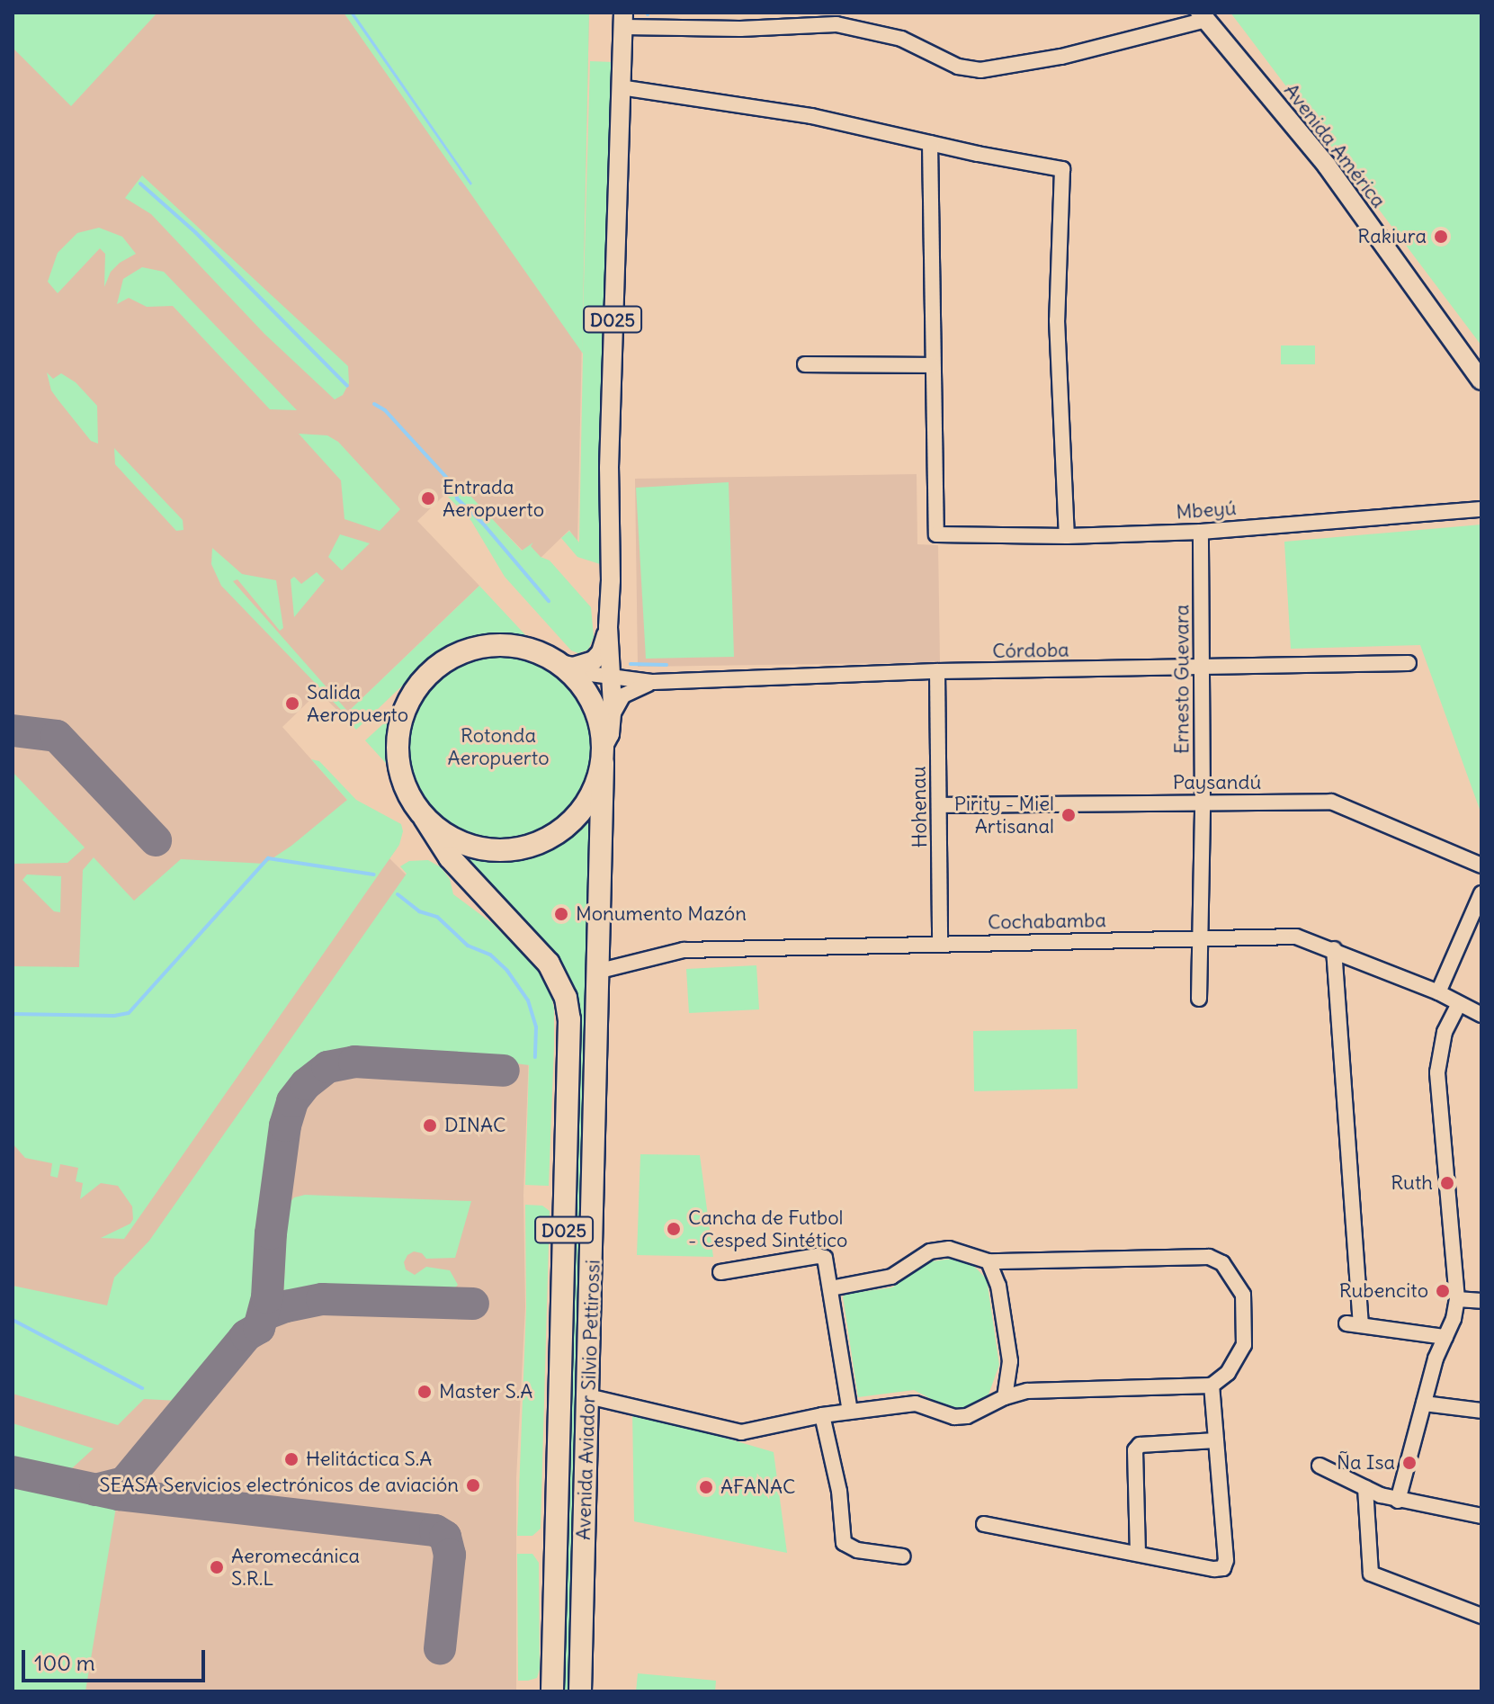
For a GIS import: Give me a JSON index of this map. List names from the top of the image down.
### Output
{
  "streets": {
    "highway": ["D025", "Avenida Aviador Silvio Pettirossi"],
    "main road": ["Avenida América"],
    "street": [
      "Mbeyú",
      "Córdoba",
      "Ernesto Guevara",
      "Paysandú",
      "Hohenau",
      "Cochabamba"
    ]
  },
  "crossings": [
    ["D025", "Córdoba"],
    ["D025", "Avenida Aviador Silvio Pettirossi"],
    ["Mbeyú", "Ernesto Guevara"],
    ["Córdoba", "Ernesto Guevara"],
    ["Córdoba", "Hohenau"],
    ["Córdoba", "Avenida Aviador Silvio Pettirossi"],
    ["Ernesto Guevara", "Paysandú"],
    ["Ernesto Guevara", "Cochabamba"],
    ["Paysandú", "Hohenau"],
    ["Hohenau", "Cochabamba"],
    ["Cochabamba", "Avenida Aviador Silvio Pettirossi"]
  ],
  "parks": ["Rotonda Aeropuerto"],
  "places": [
    "Rakiura",
    "Entrada Aeropuerto",
    "Salida Aeropuerto",
    "Pirity - Miel Artisanal",
    "Monumento Mazón",
    "DINAC",
    "Ruth",
    "Cancha de Futbol - Cesped Sintético",
    "Rubencito",
    "Master S.A",
    "Helitáctica S.A",
    "Ña Isa",
    "SEASA Servicios electrónicos de aviación",
    "AFANAC",
    "Aeromecánica S.R.L"
  ],
  "scale_bar": "100 m"
}
